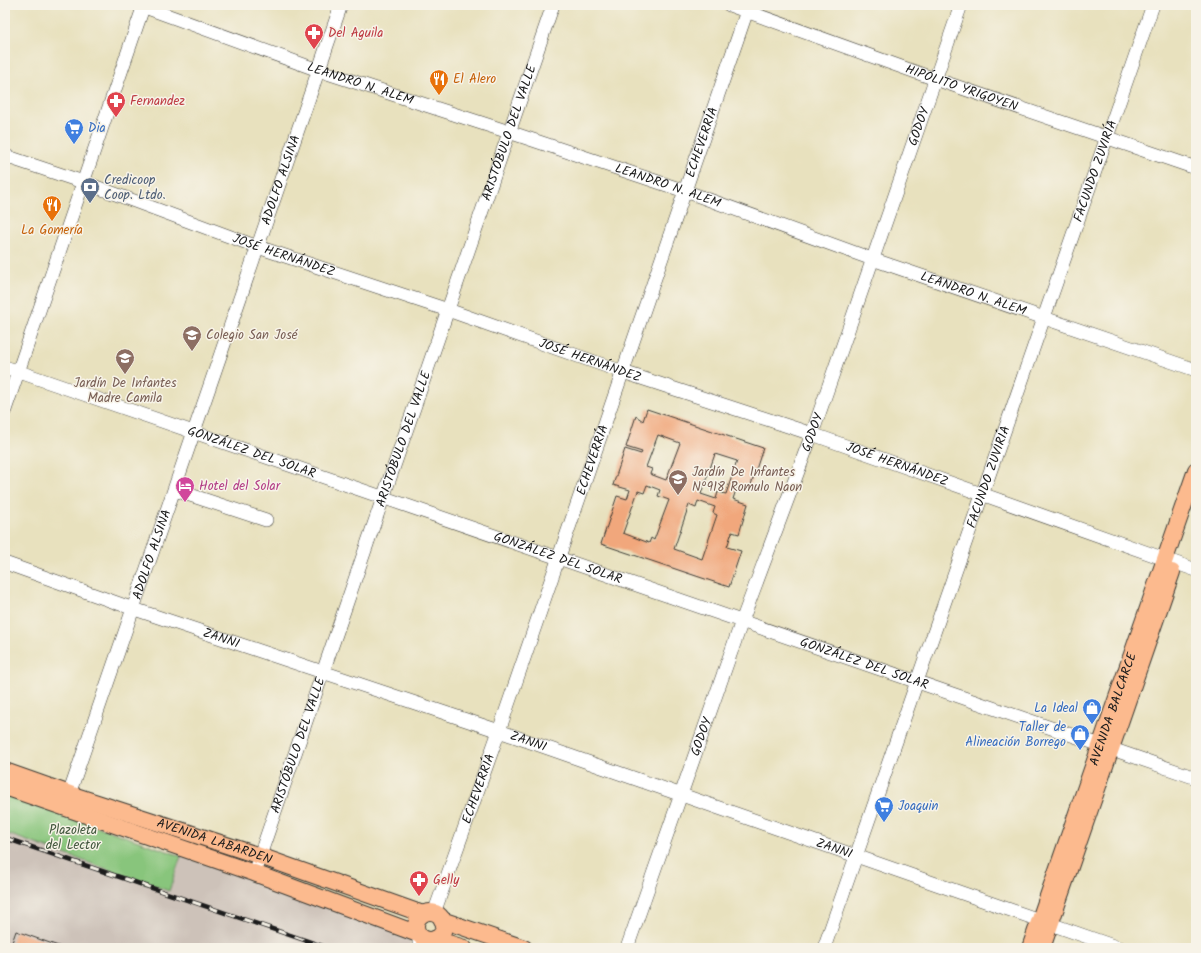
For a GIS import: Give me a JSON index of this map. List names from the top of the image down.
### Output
{
  "streets": {
    "main road": ["AVENIDA BALCARCE", "AVENIDA LABARDEN"],
    "street": [
      "LEANDRO N. ALEM",
      "HIPÓLITO YRIGOYEN",
      "GODOY",
      "ARISTÓBULO DEL VALLE",
      "ECHEVERRÍA",
      "FACUNDO ZUVIRÍA",
      "ADOLFO ALSINA",
      "JOSÉ HERNÁNDEZ",
      "GONZÁLEZ DEL SOLAR",
      "ZANNI"
    ]
  },
  "crossings": [
    ["LEANDRO N. ALEM", "GODOY"],
    ["LEANDRO N. ALEM", "ARISTÓBULO DEL VALLE"],
    ["LEANDRO N. ALEM", "ECHEVERRÍA"],
    ["LEANDRO N. ALEM", "FACUNDO ZUVIRÍA"],
    ["LEANDRO N. ALEM", "ADOLFO ALSINA"],
    ["HIPÓLITO YRIGOYEN", "GODOY"],
    ["HIPÓLITO YRIGOYEN", "ECHEVERRÍA"],
    ["HIPÓLITO YRIGOYEN", "FACUNDO ZUVIRÍA"],
    ["GODOY", "JOSÉ HERNÁNDEZ"],
    ["GODOY", "GONZÁLEZ DEL SOLAR"],
    ["GODOY", "ZANNI"],
    ["ARISTÓBULO DEL VALLE", "JOSÉ HERNÁNDEZ"],
    ["ARISTÓBULO DEL VALLE", "GONZÁLEZ DEL SOLAR"],
    ["ARISTÓBULO DEL VALLE", "ZANNI"],
    ["ARISTÓBULO DEL VALLE", "AVENIDA LABARDEN"],
    ["ECHEVERRÍA", "JOSÉ HERNÁNDEZ"],
    ["ECHEVERRÍA", "GONZÁLEZ DEL SOLAR"],
    ["ECHEVERRÍA", "ZANNI"],
    ["ECHEVERRÍA", "AVENIDA LABARDEN"],
    ["FACUNDO ZUVIRÍA", "JOSÉ HERNÁNDEZ"],
    ["FACUNDO ZUVIRÍA", "GONZÁLEZ DEL SOLAR"],
    ["FACUNDO ZUVIRÍA", "ZANNI"],
    ["ADOLFO ALSINA", "JOSÉ HERNÁNDEZ"],
    ["ADOLFO ALSINA", "GONZÁLEZ DEL SOLAR"],
    ["ADOLFO ALSINA", "ZANNI"],
    ["ADOLFO ALSINA", "AVENIDA LABARDEN"],
    ["JOSÉ HERNÁNDEZ", "AVENIDA BALCARCE"],
    ["GONZÁLEZ DEL SOLAR", "AVENIDA BALCARCE"],
    ["ZANNI", "AVENIDA BALCARCE"]
  ],
  "parks": ["Plazoleta del Lector"],
  "places": {
    "pharmacy": ["Del Aguila", "Fernandez", "Gelly"],
    "restaurant": ["El Alero", "La Gomería"],
    "supermarket": ["Dia", "Joaquin"],
    "bank": ["Credicoop Coop. Ltdo."],
    "school or university": ["Colegio San José", "Jardín De Infantes Madre Camila", "Jardín De Infantes Nº918 Romulo Naon"],
    "hotel": ["Hotel del Solar"],
    "shop": ["La Ideal", "Taller de Alineación Borrego"]
  }
}
